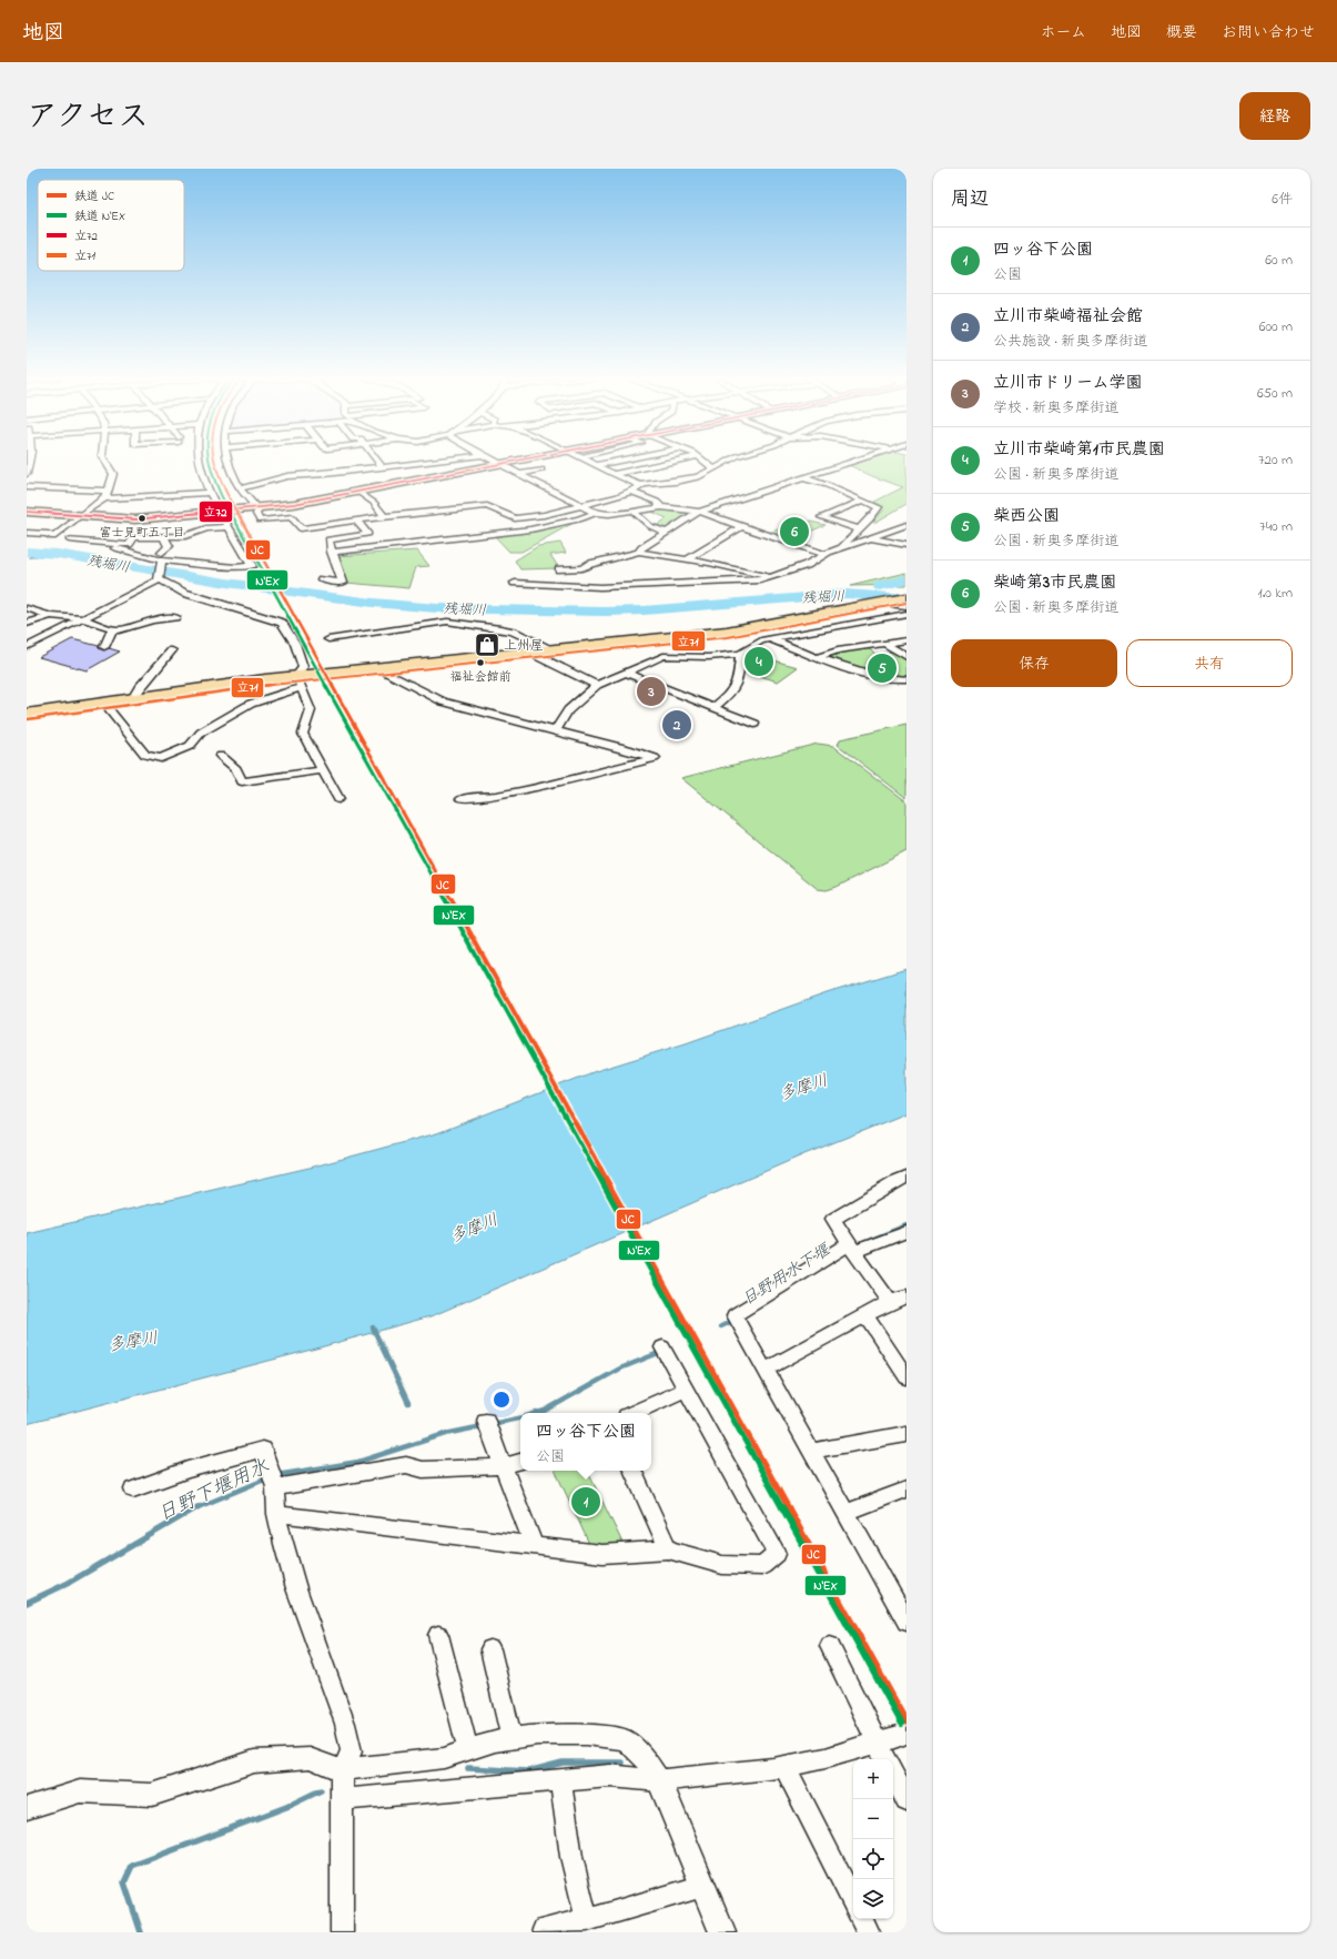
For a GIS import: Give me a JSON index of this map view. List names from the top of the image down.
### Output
{
  "water": [
    "残堀川",
    "多摩川",
    "日野用水下堰",
    "日野下堰用水"
  ],
  "places": {
    "other": ["富士見町五丁目", "福祉会館前"],
    "shop": ["上州屋"]
  },
  "lines": [
    "rail line JC",
    "rail line N'EX",
    "transit line 立72",
    "transit line 立71"
  ],
  "legend": [
    "鉄道 JC",
    "鉄道 N'EX",
    "立72",
    "立71"
  ],
  "page": {
    "header": "地図",
    "nav": [
      "ホーム",
      "地図",
      "概要",
      "お問い合わせ"
    ],
    "title": "アクセス",
    "buttons": [
      "経路",
      ["保存", "共有"]
    ],
    "heading": ["周辺", "6件"],
    "list": [
      {
        "mark": "1",
        "name": "四ッ谷下公園",
        "note": "公園",
        "value": "60 m"
      },
      {
        "mark": "2",
        "name": "立川市柴崎福祉会館",
        "note": "公共施設 · 新奥多摩街道",
        "value": "600 m"
      },
      {
        "mark": "3",
        "name": "立川市ドリーム学園",
        "note": "学校 · 新奥多摩街道",
        "value": "650 m"
      },
      {
        "mark": "4",
        "name": "立川市柴崎第1市民農園",
        "note": "公園 · 新奥多摩街道",
        "value": "720 m"
      },
      {
        "mark": "5",
        "name": "柴西公園",
        "note": "公園 · 新奥多摩街道",
        "value": "740 m"
      },
      {
        "mark": "6",
        "name": "柴崎第3市民農園",
        "note": "公園 · 新奥多摩街道",
        "value": "1.0 km"
      }
    ],
    "pins": [
      "6",
      "4",
      "5",
      "3",
      "2",
      "1"
    ],
    "popup": ["四ッ谷下公園", "公園"],
    "map_buttons": ["+", "−"]
  }
}
